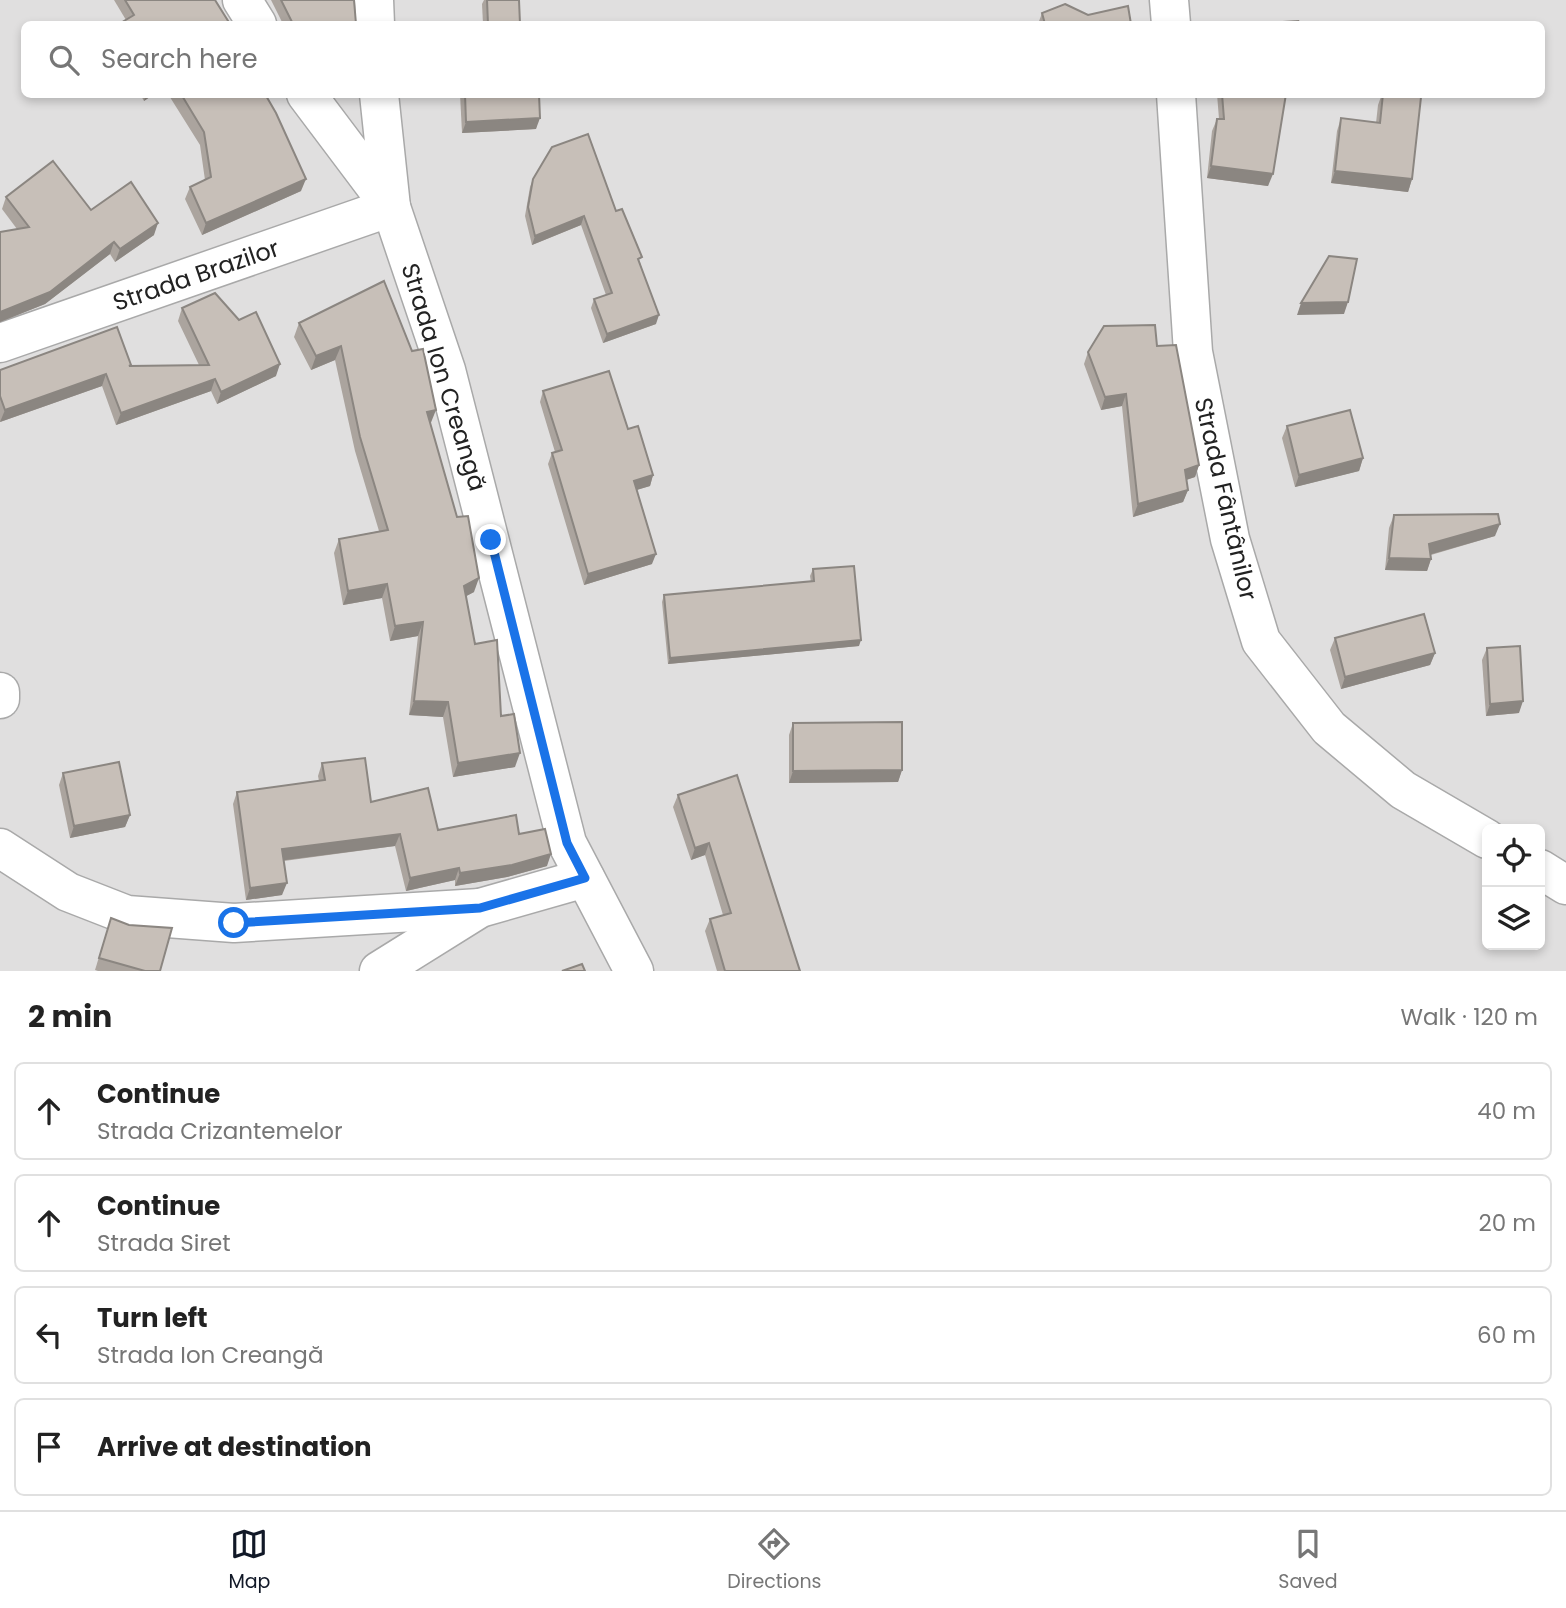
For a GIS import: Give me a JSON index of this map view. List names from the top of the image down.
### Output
{
  "streets": {
    "street": ["Strada Brazilor", "Strada Ion Creangă", "Strada Fântânilor"]
  },
  "crossings": [
    ["Strada Brazilor", "Strada Ion Creangă"]
  ],
  "page": {
    "search": "Search here",
    "heading": ["2 min", "Walk · 120 m"],
    "list": [
      ["Continue", "Strada Crizantemelor", "40 m"],
      ["Continue", "Strada Siret", "20 m"],
      ["Turn left", "Strada Ion Creangă", "60 m"],
      "Arrive at destination"
    ],
    "nav": ["Map", "Directions", "Saved"]
  }
}
